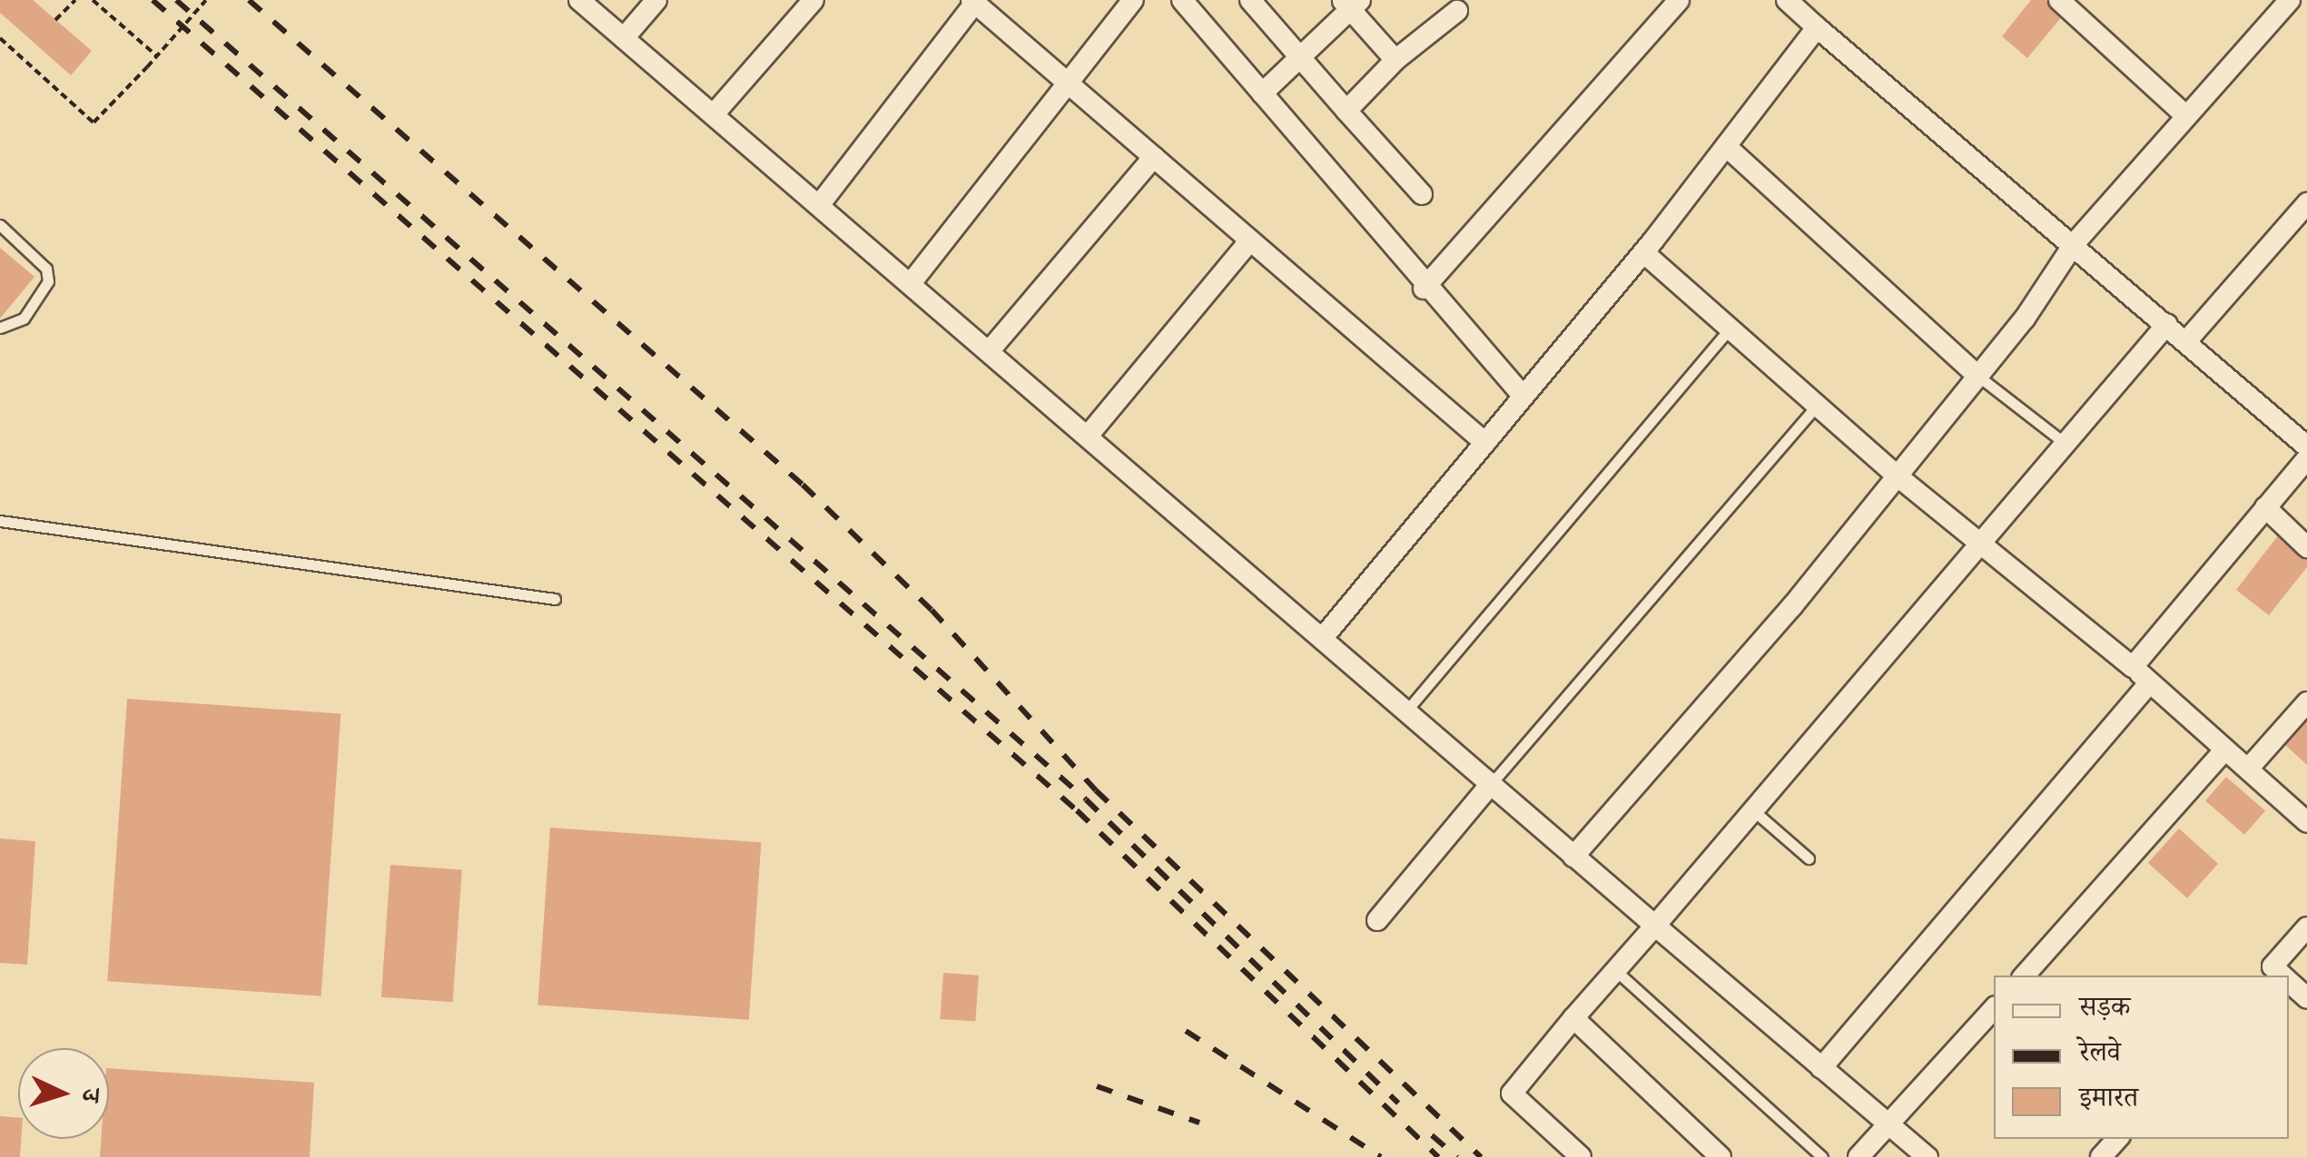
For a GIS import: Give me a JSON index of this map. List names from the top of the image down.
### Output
{
  "legend": ["सड़क", "रेलवे", "इमारत"],
  "north": "right"
}
